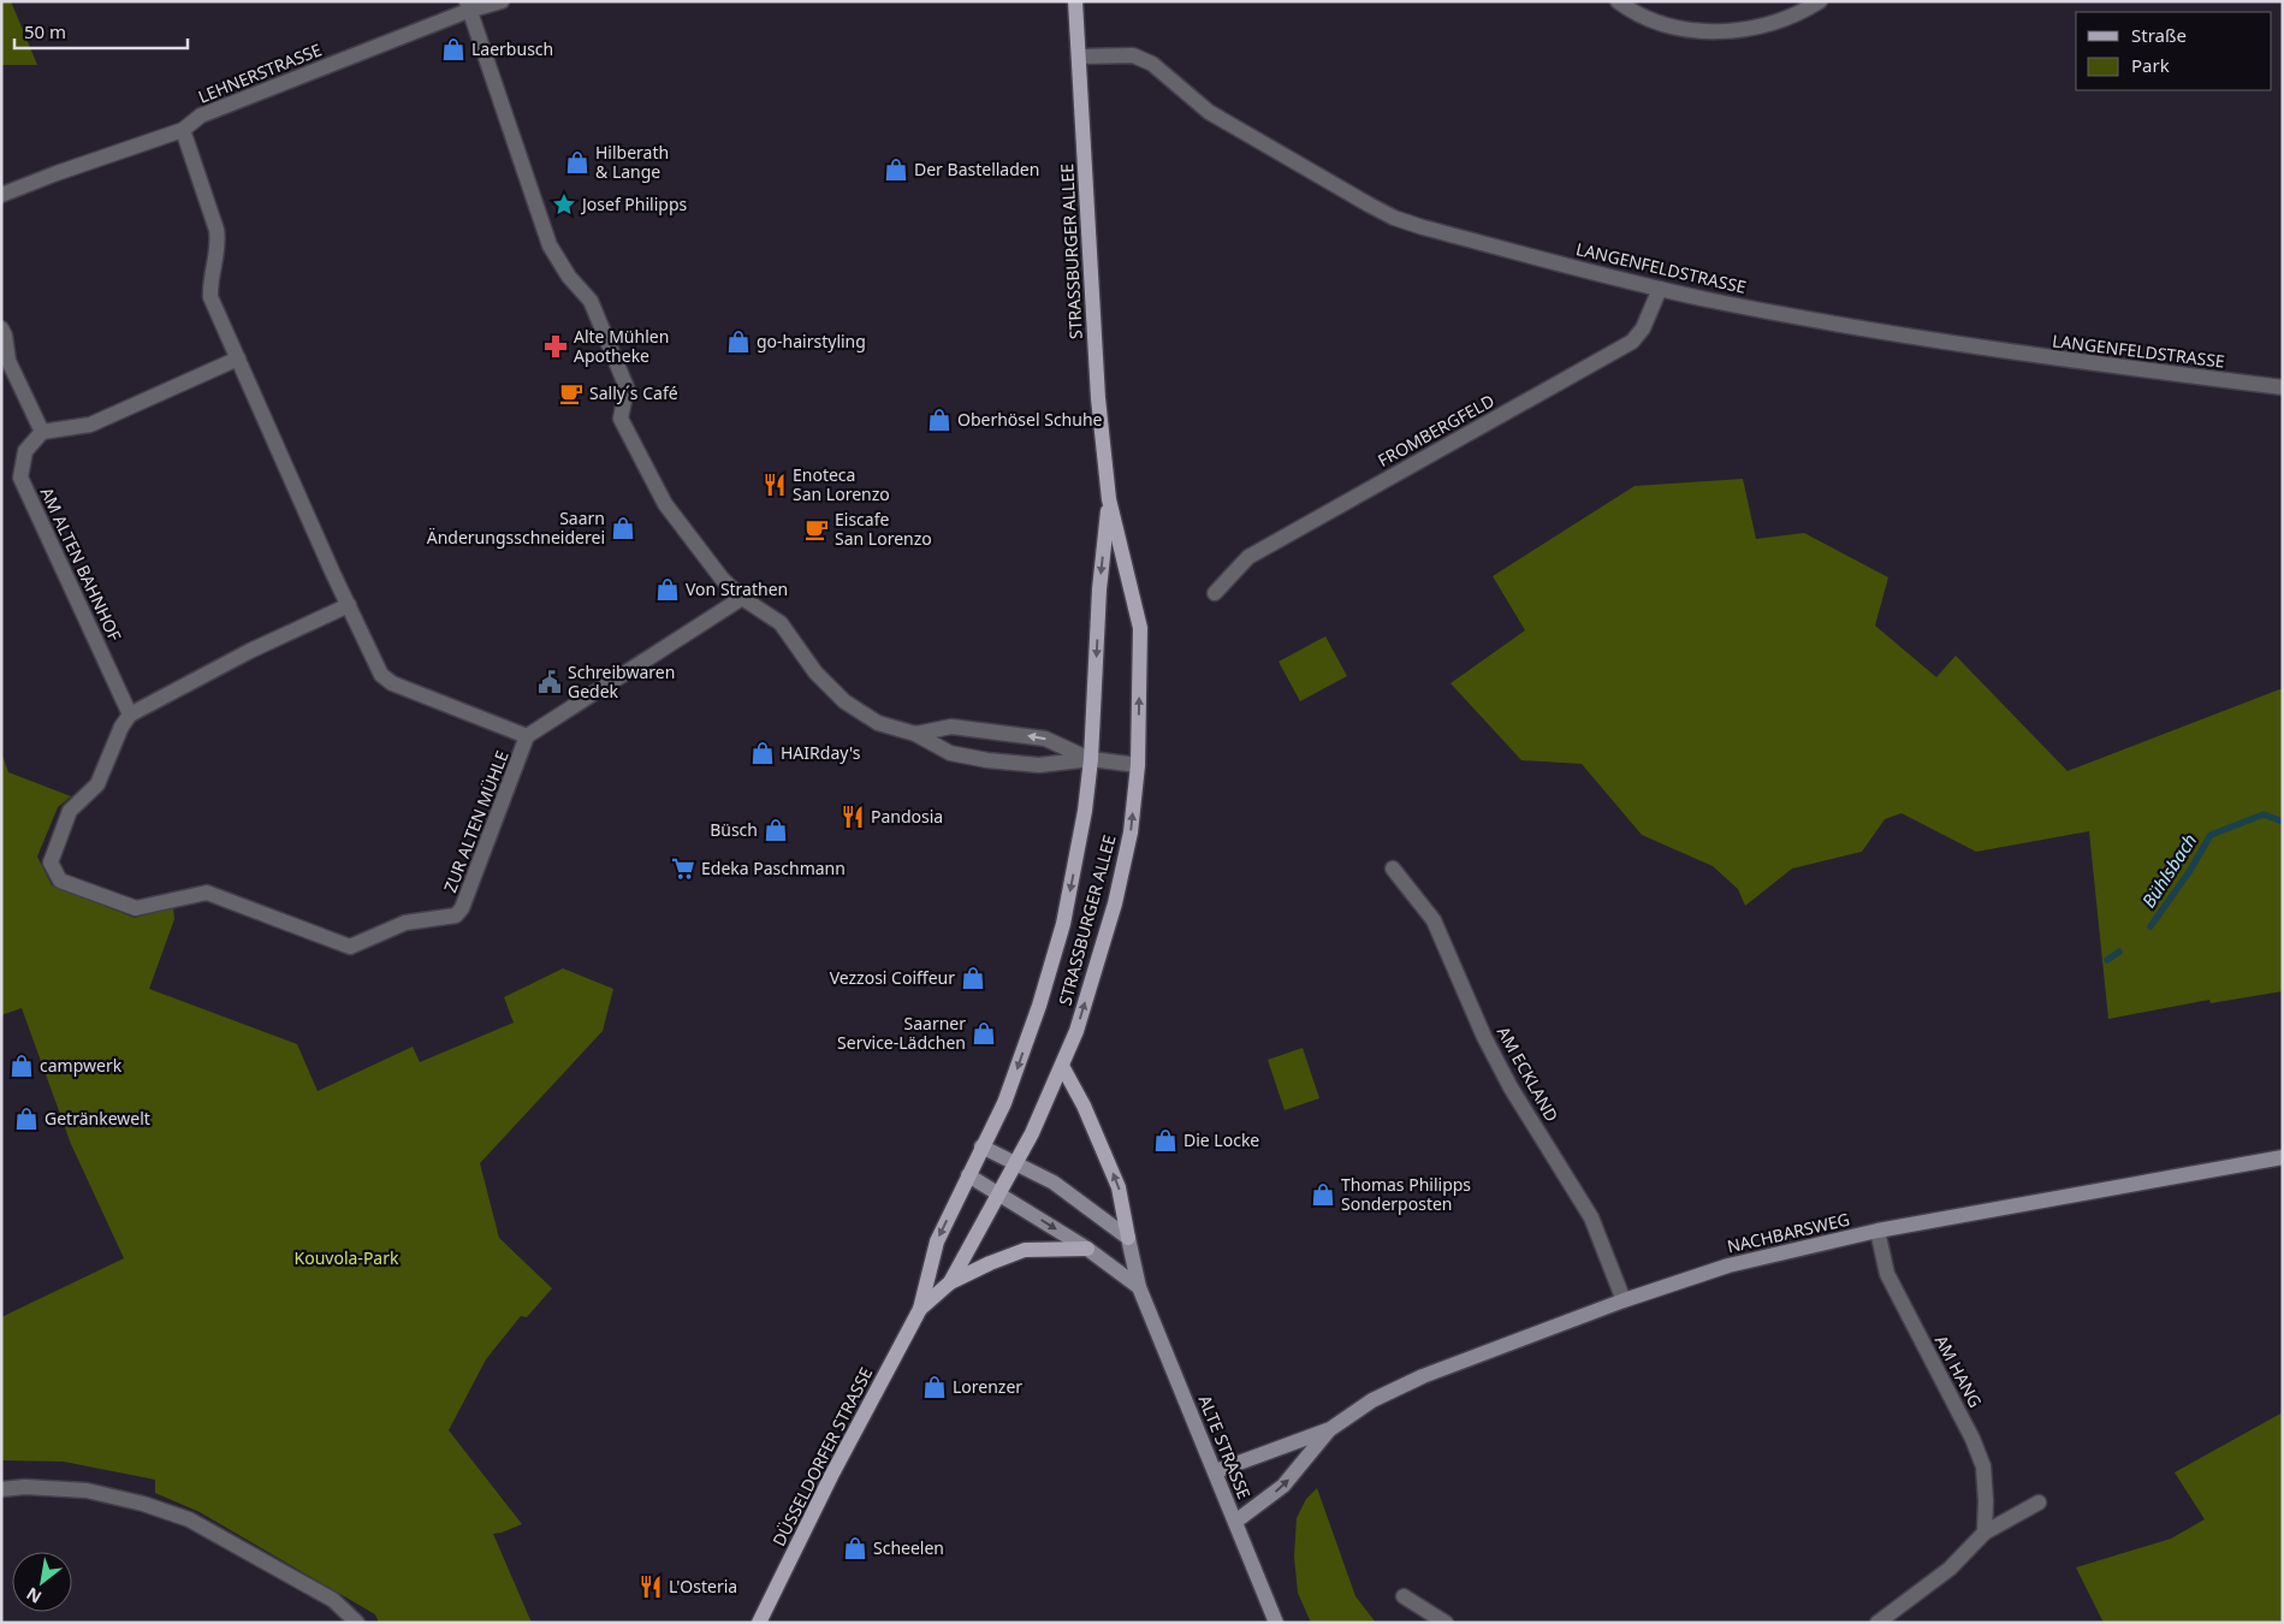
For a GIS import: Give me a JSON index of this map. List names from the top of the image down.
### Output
{
  "streets": {
    "main road": ["STRASSBURGER ALLEE", "DÜSSELDORFER STRASSE"],
    "street": [
      "LEHNERSTRASSE",
      "LANGENFELDSTRASSE",
      "FROMBERGFELD",
      "AM ALTEN BAHNHOF",
      "ZUR ALTEN MÜHLE",
      "AM ECKLAND",
      "NACHBARSWEG",
      "AM HANG",
      "ALTE STRASSE"
    ]
  },
  "crossings": [
    ["LEHNERSTRASSE", "ZUR ALTEN MÜHLE"],
    ["STRASSBURGER ALLEE", "LANGENFELDSTRASSE"],
    ["STRASSBURGER ALLEE", "DÜSSELDORFER STRASSE"],
    ["LANGENFELDSTRASSE", "FROMBERGFELD"],
    ["AM ALTEN BAHNHOF", "ZUR ALTEN MÜHLE"],
    ["AM ECKLAND", "NACHBARSWEG"],
    ["NACHBARSWEG", "AM HANG"],
    ["NACHBARSWEG", "ALTE STRASSE"]
  ],
  "water": ["Bühlsbach"],
  "parks": ["Kouvola-Park"],
  "places": {
    "shop": [
      "Laerbusch",
      "Hilberath & Lange",
      "Der Bastelladen",
      "go-hairstyling",
      "Oberhösel Schuhe",
      "Saarn Änderungsschneiderei",
      "Von Strathen",
      "HAIRday's",
      "Büsch",
      "Vezzosi Coiffeur",
      "Saarner Service-Lädchen",
      "campwerk",
      "Getränkewelt",
      "Die Locke",
      "Thomas Philipps Sonderposten",
      "Lorenzer",
      "Scheelen"
    ],
    "place": ["Josef Philipps"],
    "pharmacy": ["Alte Mühlen Apotheke"],
    "cafe": ["Sally´s Café", "Eiscafe San Lorenzo"],
    "restaurant": ["Enoteca San Lorenzo", "Pandosia", "L'Osteria"],
    "public building": ["Schreibwaren Gedek"],
    "supermarket": ["Edeka Paschmann"]
  },
  "legend": ["Straße", "Park"],
  "scale_bar": "50 m",
  "north": "bottom left"
}
